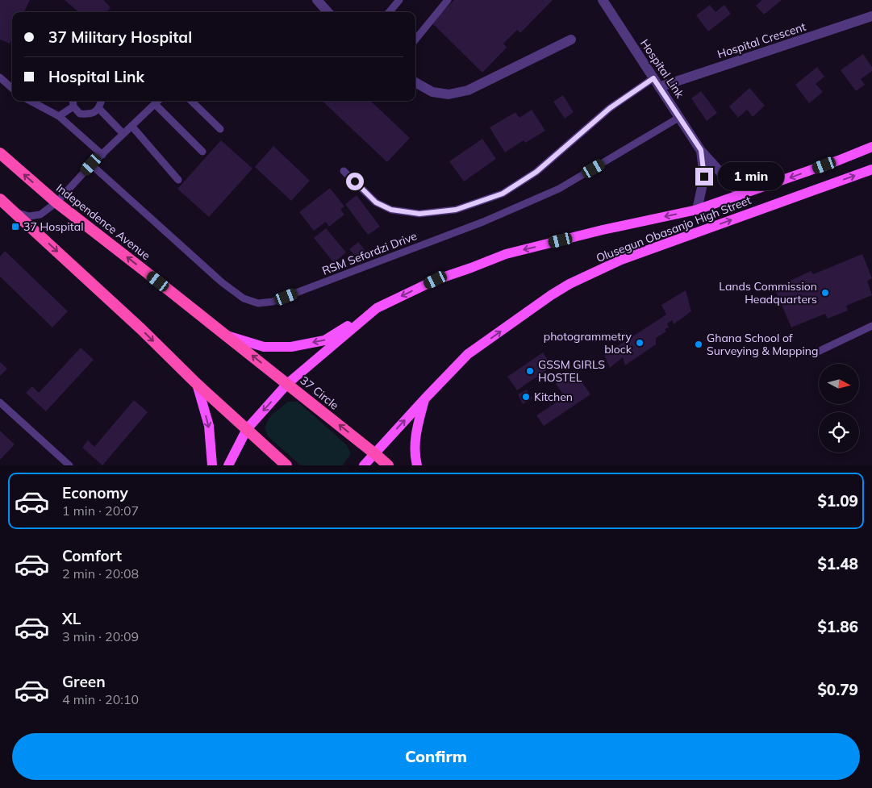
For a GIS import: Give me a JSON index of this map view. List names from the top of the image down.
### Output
{
  "streets": {
    "highway": ["Independence Avenue", "37 Circle"],
    "main road": ["Olusegun Obasanjo High Street"],
    "street": ["Hospital Crescent", "Hospital Link"],
    "lane": ["RSM Sefordzi Drive"]
  },
  "crossings": [
    ["Hospital Crescent", "Hospital Link"],
    ["Hospital Link", "Olusegun Obasanjo High Street"],
    ["Hospital Link", "RSM Sefordzi Drive"],
    ["Independence Avenue", "Olusegun Obasanjo High Street"],
    ["Independence Avenue", "37 Circle"],
    ["Olusegun Obasanjo High Street", "37 Circle"]
  ],
  "places": {
    "transit": ["37 Hospital"],
    "other": [
      "Lands Commission Headquarters",
      "photogrammetry block",
      "Ghana School of Surveying & Mapping",
      "GSSM GIRLS HOSTEL",
      "Kitchen"
    ]
  },
  "north": "right",
  "page": {
    "banner": ["37 Military Hospital", "Hospital Link"],
    "bubble": "1 min",
    "list": [
      {
        "name": "Economy",
        "note": "1 min · 20:07",
        "value": "$1.09"
      },
      {
        "name": "Comfort",
        "note": "2 min · 20:08",
        "value": "$1.48"
      },
      {
        "name": "XL",
        "note": "3 min · 20:09",
        "value": "$1.86"
      },
      {
        "name": "Green",
        "note": "4 min · 20:10",
        "value": "$0.79"
      }
    ],
    "buttons": "Confirm"
  }
}
